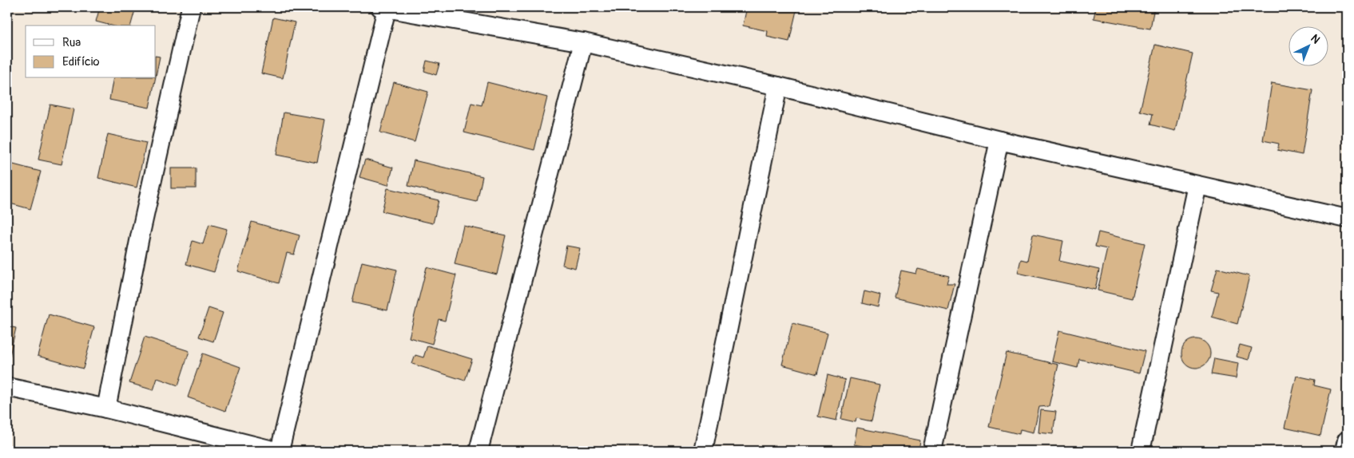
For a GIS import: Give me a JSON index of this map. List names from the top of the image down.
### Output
{
  "legend": ["Rua", "Edifício"],
  "north": "top right"
}
